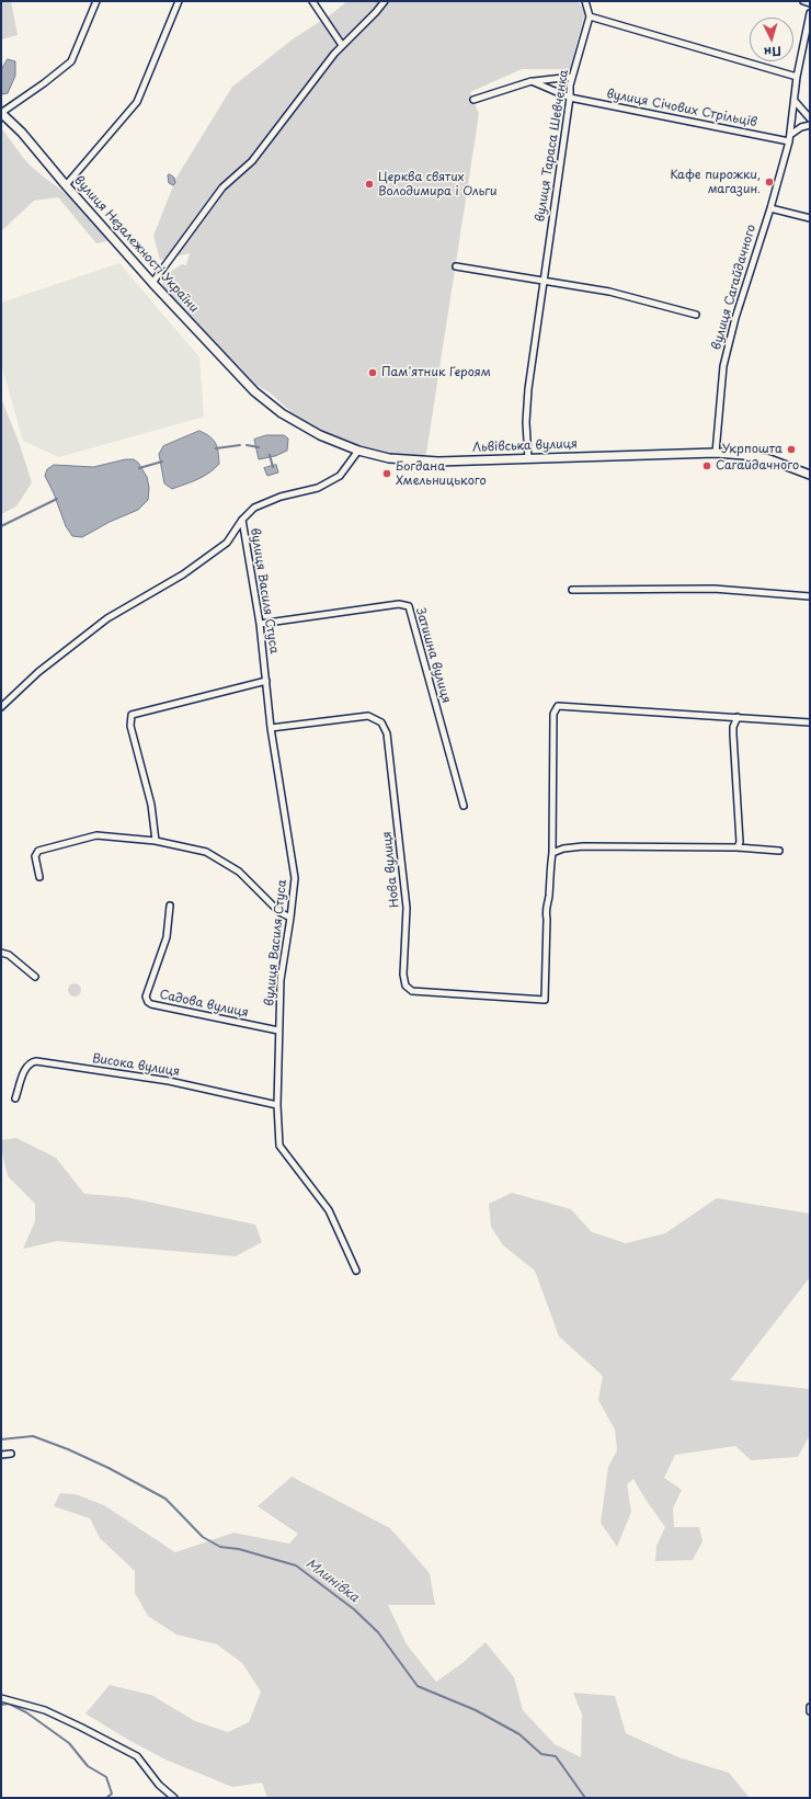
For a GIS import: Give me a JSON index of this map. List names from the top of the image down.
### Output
{
  "streets": {
    "main road": ["вулиця Незалежності України", "Львівська вулиця"],
    "street": [
      "вулиця Січових Стрільців",
      "вулиця Тараса Шевченка",
      "вулиця Сагайдачного",
      "вулиця Василя Стуса",
      "Затишна вулиця",
      "Нова вулиця",
      "Садова вулиця",
      "Висока вулиця"
    ]
  },
  "crossings": [
    ["вулиця Січових Стрільців", "вулиця Тараса Шевченка"],
    ["вулиця Січових Стрільців", "вулиця Сагайдачного"],
    ["вулиця Тараса Шевченка", "Львівська вулиця"],
    ["вулиця Незалежності України", "Львівська вулиця"],
    ["вулиця Сагайдачного", "Львівська вулиця"],
    ["вулиця Василя Стуса", "Затишна вулиця"],
    ["вулиця Василя Стуса", "Нова вулиця"],
    ["вулиця Василя Стуса", "Садова вулиця"],
    ["вулиця Василя Стуса", "Висока вулиця"]
  ],
  "water": ["Млинівка"],
  "places": [
    "Кафе пирожки, магазин.",
    "Церква святих Володимира і Ольги",
    "Пам'ятник Героям",
    "Укрпошта",
    "Сагайдачного",
    "Богдана Хмельницького"
  ],
  "north": "bottom"
}
